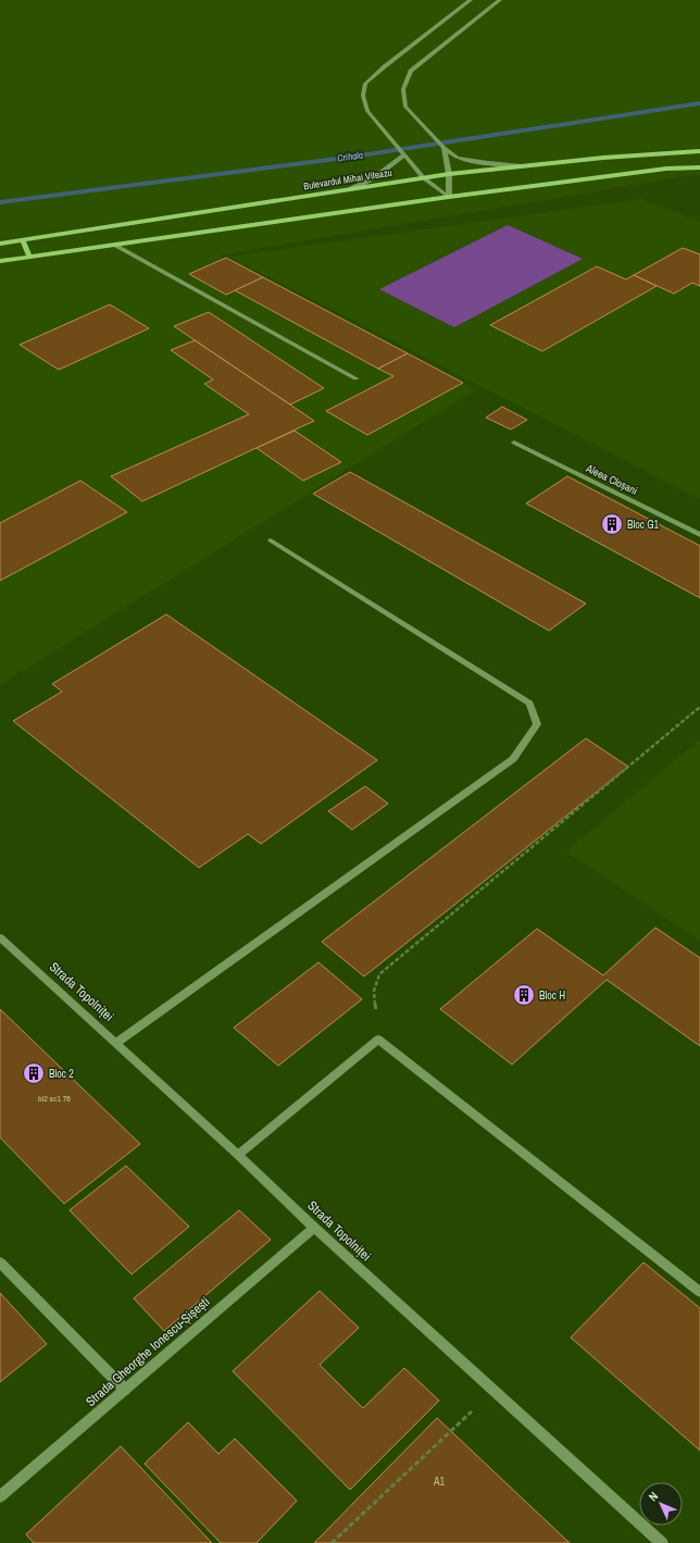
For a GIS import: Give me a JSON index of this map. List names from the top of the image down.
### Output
{
  "streets": {
    "main road": ["Bulevardul Mihai Viteazu"],
    "street": ["Aleea Cloșani", "Strada Topolniței", "Strada Gheorghe Ionescu-Șișești"]
  },
  "crossings": [
    ["Strada Topolniței", "Strada Gheorghe Ionescu-Șișești"]
  ],
  "water": ["Crihala"],
  "places": {
    "building": ["Bloc G1", "Bloc H", "Bloc 2"]
  },
  "house_numbers": ["bl2 sc1 76", "A1"],
  "north": "top left"
}
